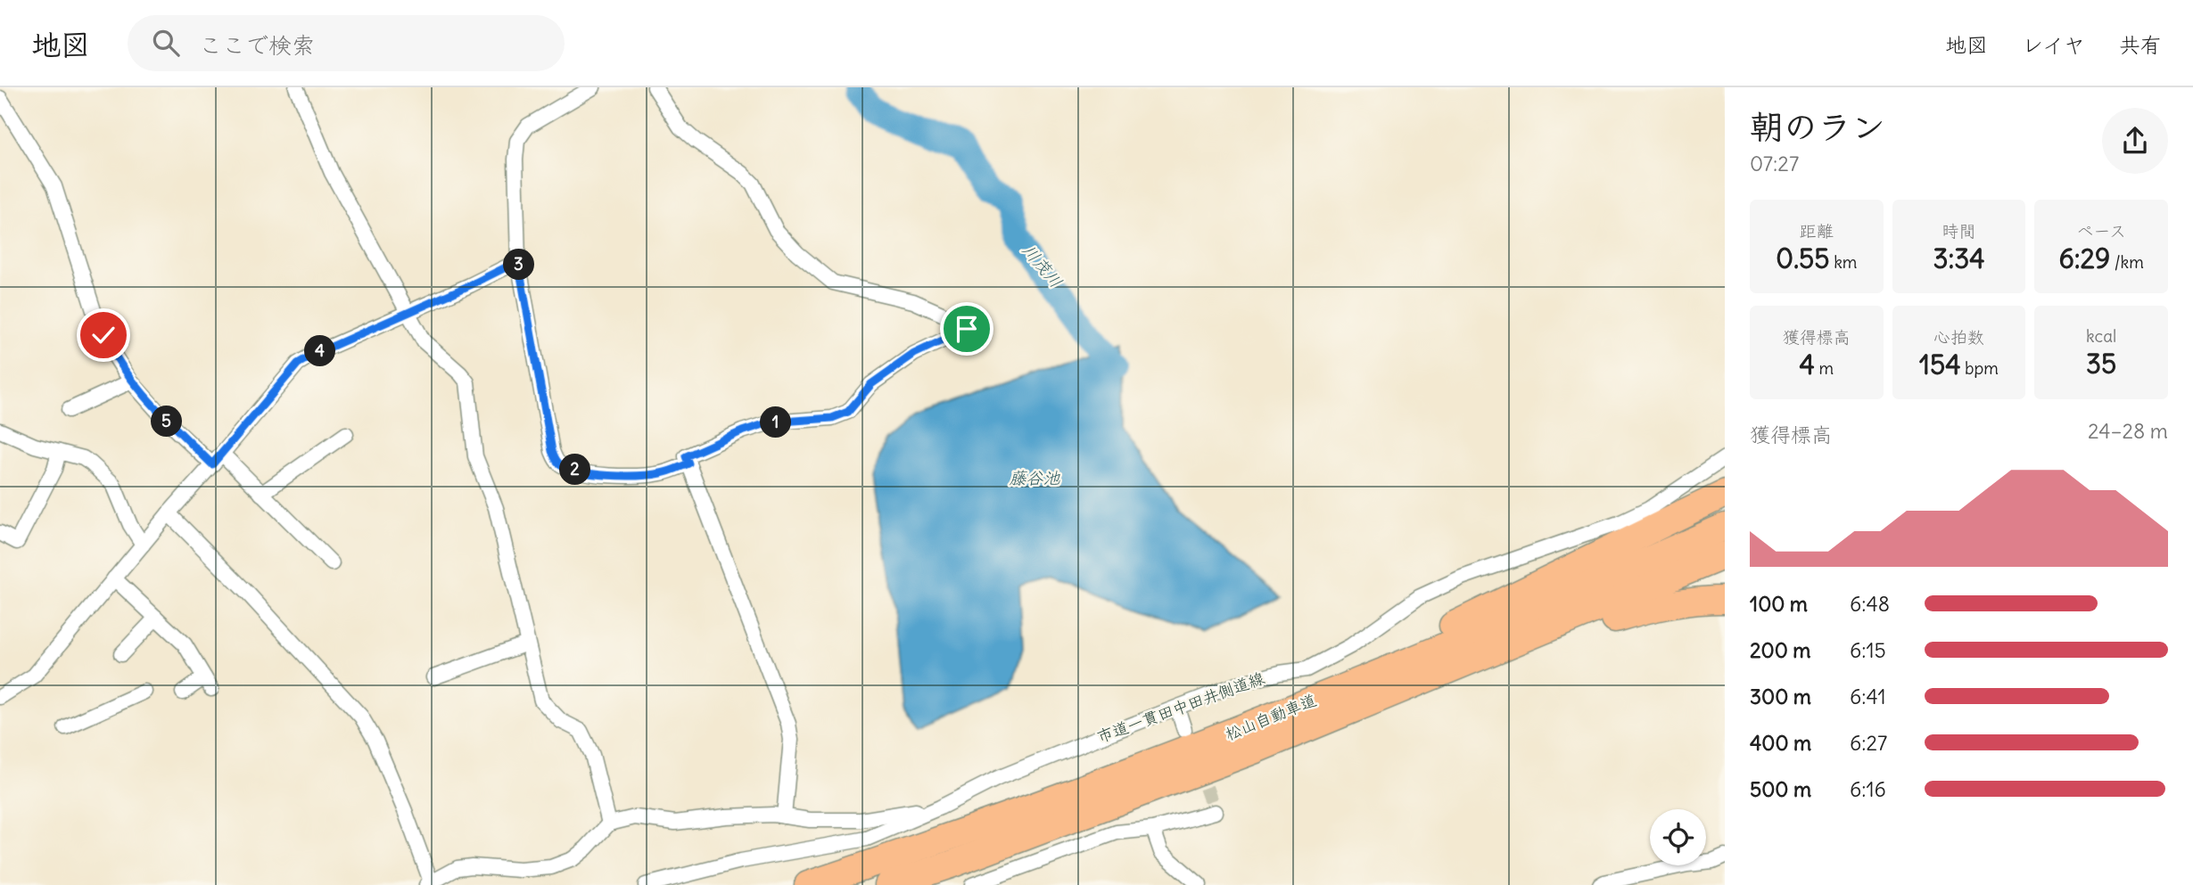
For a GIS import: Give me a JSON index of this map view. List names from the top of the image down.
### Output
{
  "streets": {
    "highway": ["松山自動車道"],
    "street": ["市道一貫田中田井側道線"]
  },
  "water": ["川茂川", "藤谷池"],
  "page": {
    "header": "地図",
    "search": "ここで検索",
    "nav": ["地図", "レイヤ", "共有"],
    "heading": ["朝のラン", "07:27"],
    "stats": [
      ["距離", "0.55 km"],
      ["時間", "3:34"],
      ["ペース", "6:29 /km"],
      ["獲得標高", "4 m"],
      ["心拍数", "154 bpm"],
      ["kcal", "35"]
    ],
    "pins": [
      "3",
      "4",
      "5",
      "1",
      "2"
    ],
    "chart": ["獲得標高", "24–28 m"],
    "list": [
      {
        "name": "100 m",
        "note": "6:48"
      },
      {
        "name": "200 m",
        "note": "6:15"
      },
      {
        "name": "300 m",
        "note": "6:41"
      },
      {
        "name": "400 m",
        "note": "6:27"
      },
      {
        "name": "500 m",
        "note": "6:16"
      }
    ]
  }
}
